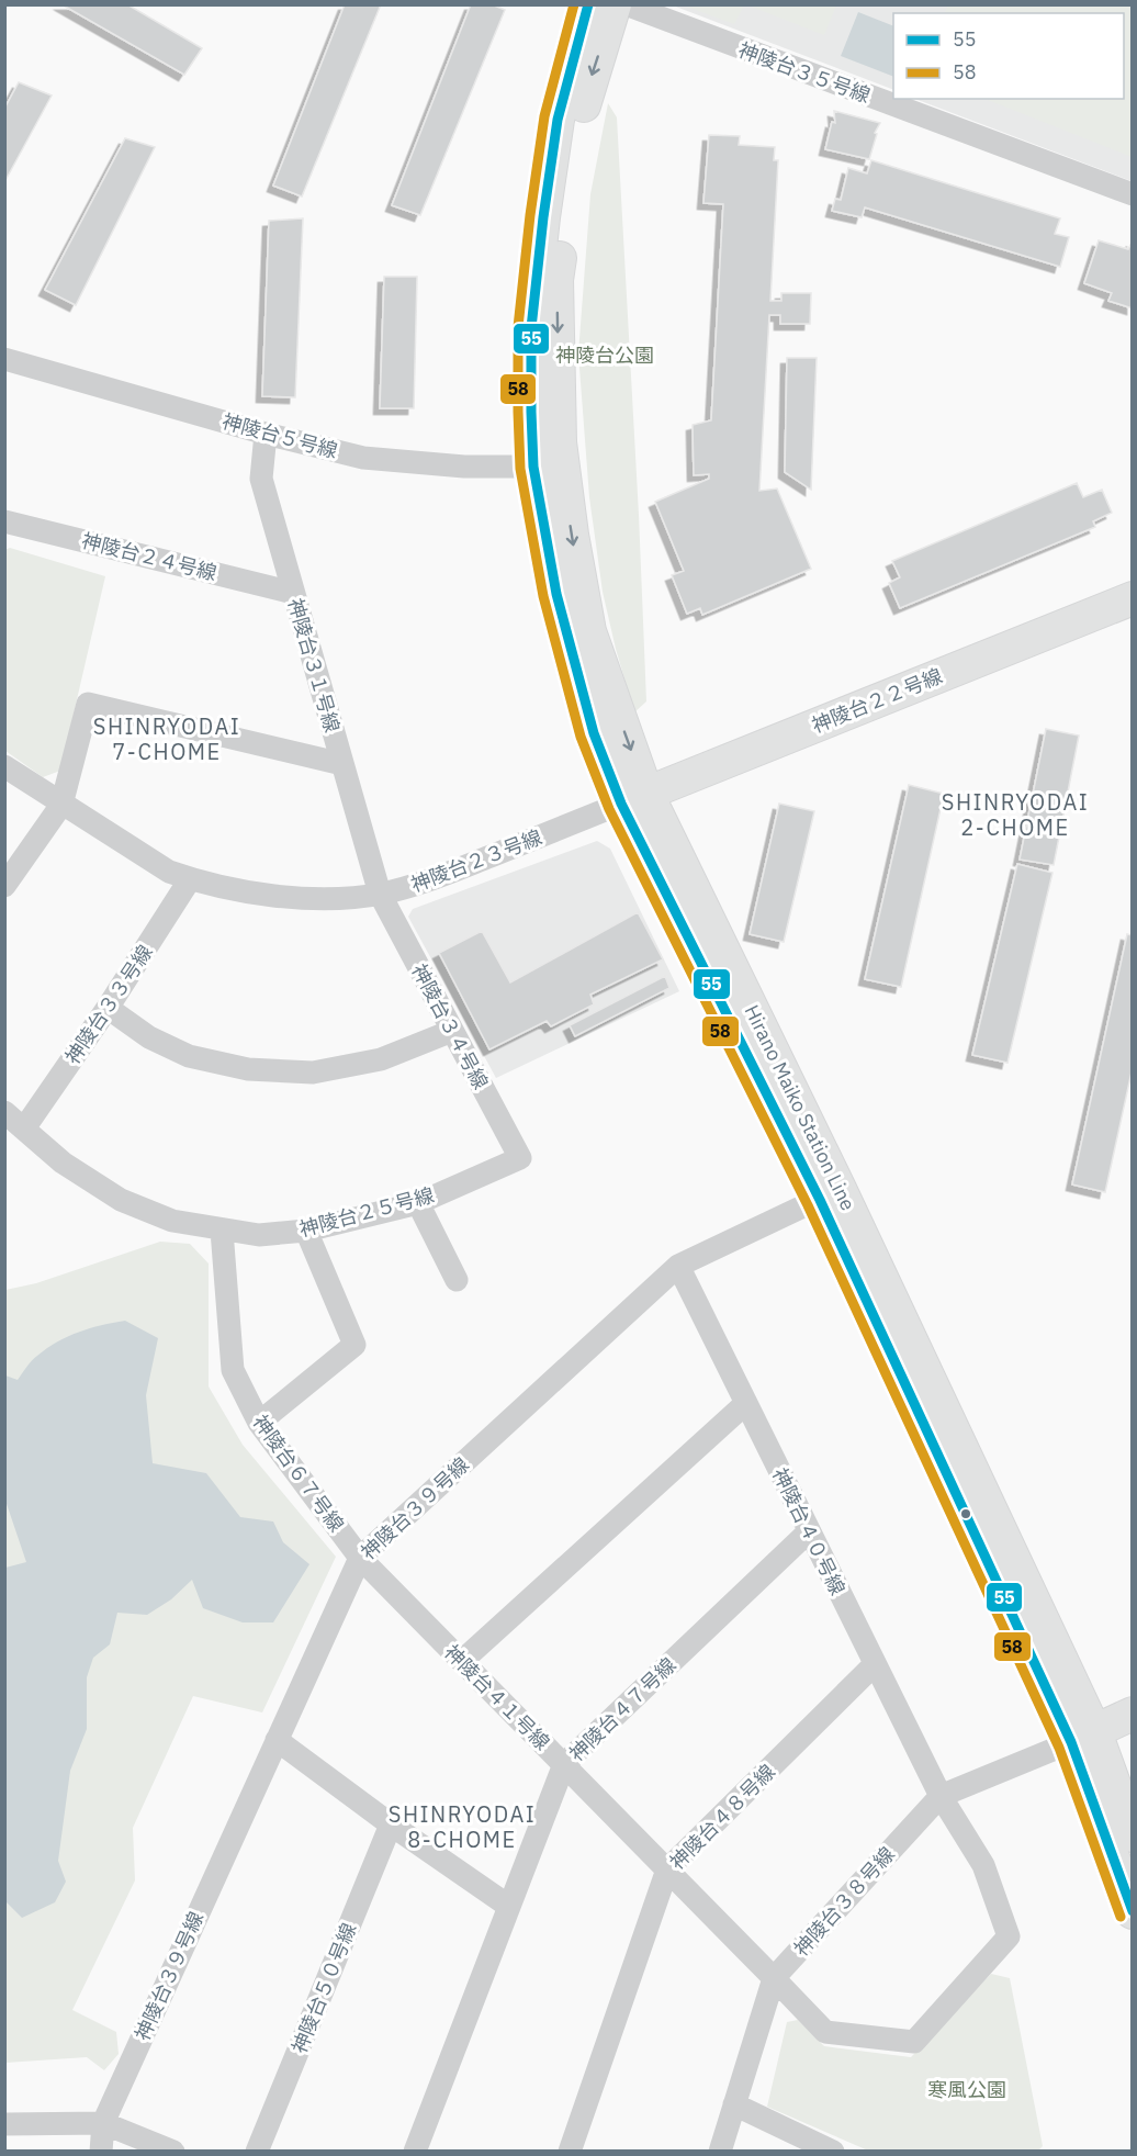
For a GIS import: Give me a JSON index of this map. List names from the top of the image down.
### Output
{
  "streets": {
    "main road": ["神陵台２２号線", "Hirano Maiko Station Line"],
    "street": [
      "神陵台３５号線",
      "神陵台５号線",
      "神陵台２４号線",
      "神陵台３１号線",
      "神陵台２３号線",
      "神陵台３３号線",
      "神陵台３４号線",
      "神陵台２５号線",
      "神陵台６７号線",
      "神陵台３９号線",
      "神陵台４０号線",
      "神陵台４１号線",
      "神陵台４７号線",
      "神陵台４８号線",
      "神陵台３８号線",
      "神陵台５０号線"
    ]
  },
  "crossings": [
    ["神陵台５号線", "神陵台３１号線"],
    ["神陵台５号線", "Hirano Maiko Station Line"],
    ["神陵台２４号線", "神陵台３１号線"],
    ["神陵台３１号線", "神陵台２３号線"],
    ["神陵台３１号線", "神陵台３４号線"],
    ["神陵台２２号線", "神陵台２３号線"],
    ["神陵台２２号線", "Hirano Maiko Station Line"],
    ["神陵台２３号線", "神陵台３３号線"],
    ["神陵台２３号線", "神陵台３４号線"],
    ["神陵台２３号線", "Hirano Maiko Station Line"],
    ["神陵台３３号線", "神陵台２５号線"],
    ["神陵台３４号線", "神陵台２５号線"],
    ["Hirano Maiko Station Line", "神陵台３９号線"],
    ["Hirano Maiko Station Line", "神陵台３８号線"],
    ["神陵台２５号線", "神陵台６７号線"],
    ["神陵台６７号線", "神陵台３９号線"],
    ["神陵台６７号線", "神陵台４１号線"],
    ["神陵台３９号線", "神陵台４０号線"],
    ["神陵台３９号線", "神陵台４１号線"],
    ["神陵台４０号線", "神陵台４１号線"],
    ["神陵台４０号線", "神陵台４７号線"],
    ["神陵台４０号線", "神陵台４８号線"],
    ["神陵台４０号線", "神陵台３８号線"],
    ["神陵台４１号線", "神陵台４７号線"],
    ["神陵台４１号線", "神陵台４８号線"],
    ["神陵台４１号線", "神陵台３８号線"]
  ],
  "districts": ["SHINRYODAI 7-CHOME", "SHINRYODAI 2-CHOME", "SHINRYODAI 8-CHOME"],
  "parks": ["神陵台公園", "寒風公園"],
  "lines": ["transit line 55", "transit line 58"],
  "legend": ["55", "58"]
}
